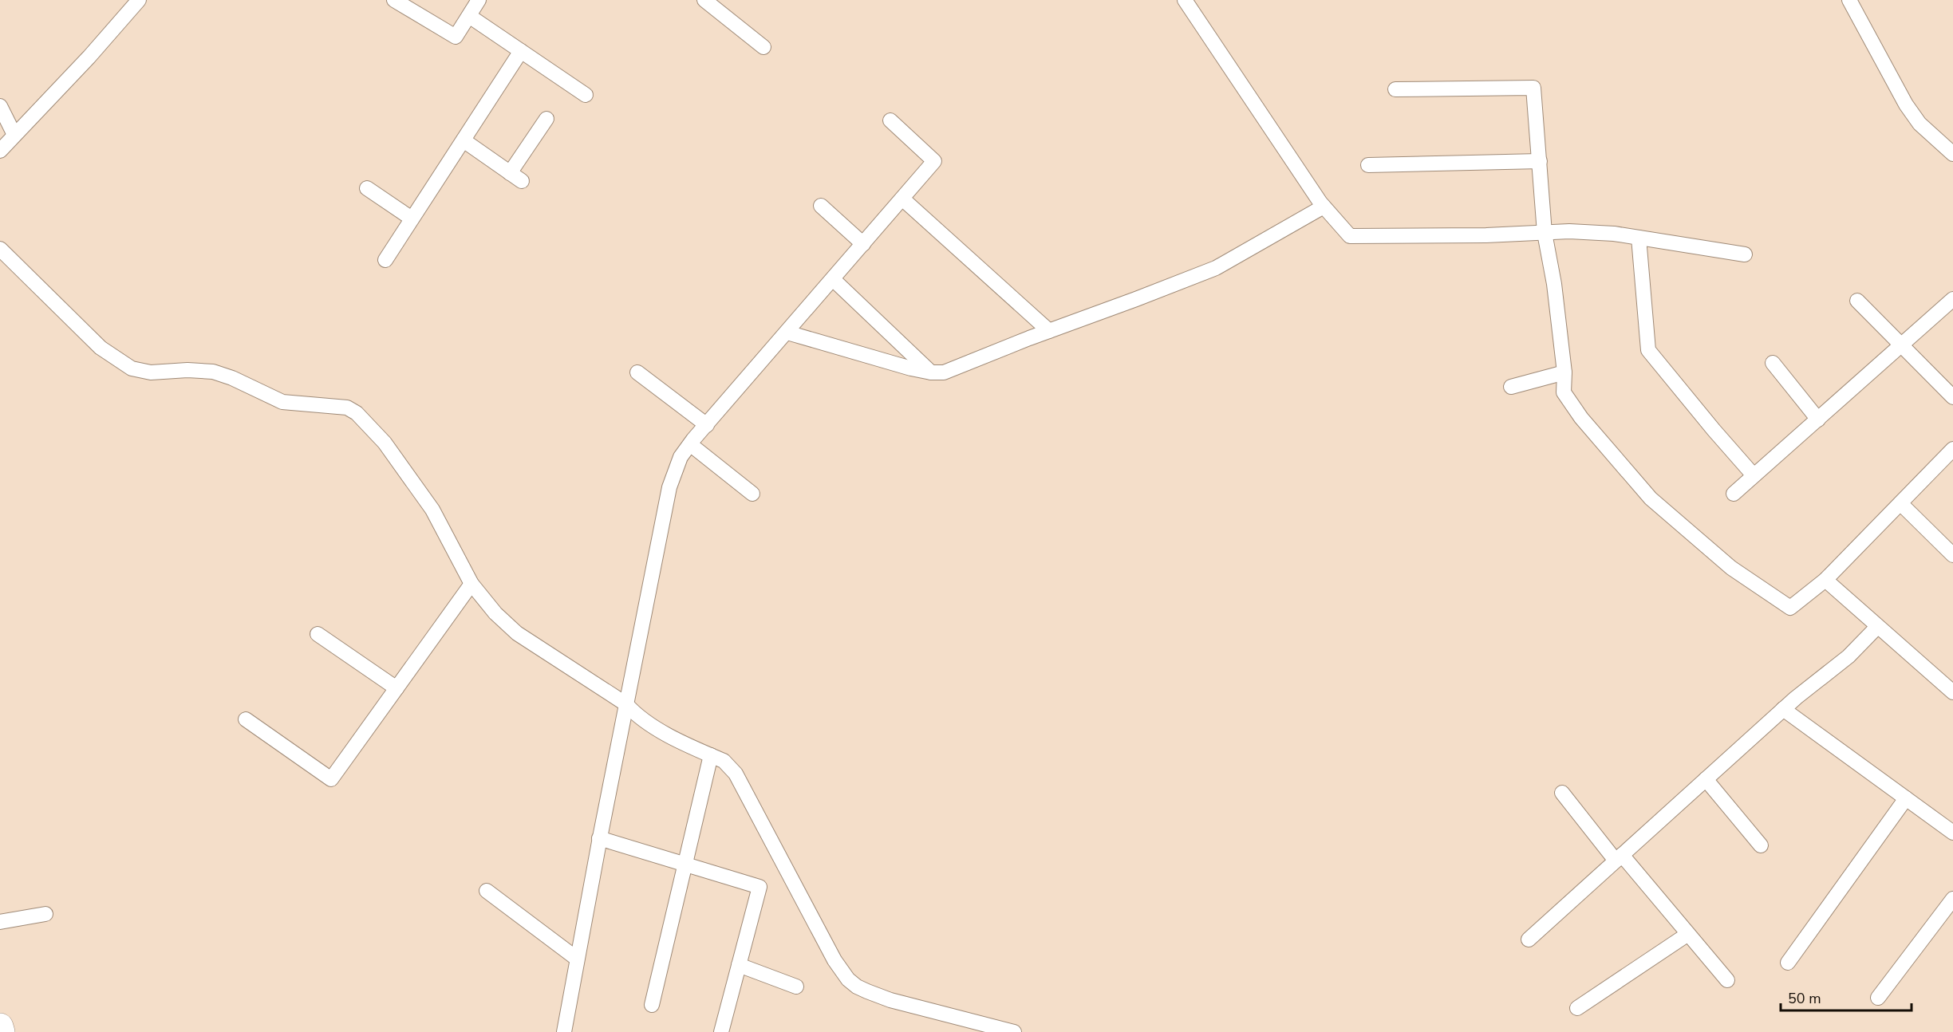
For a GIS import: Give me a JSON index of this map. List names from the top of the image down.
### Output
{
  "scale_bar": "50 m"
}
